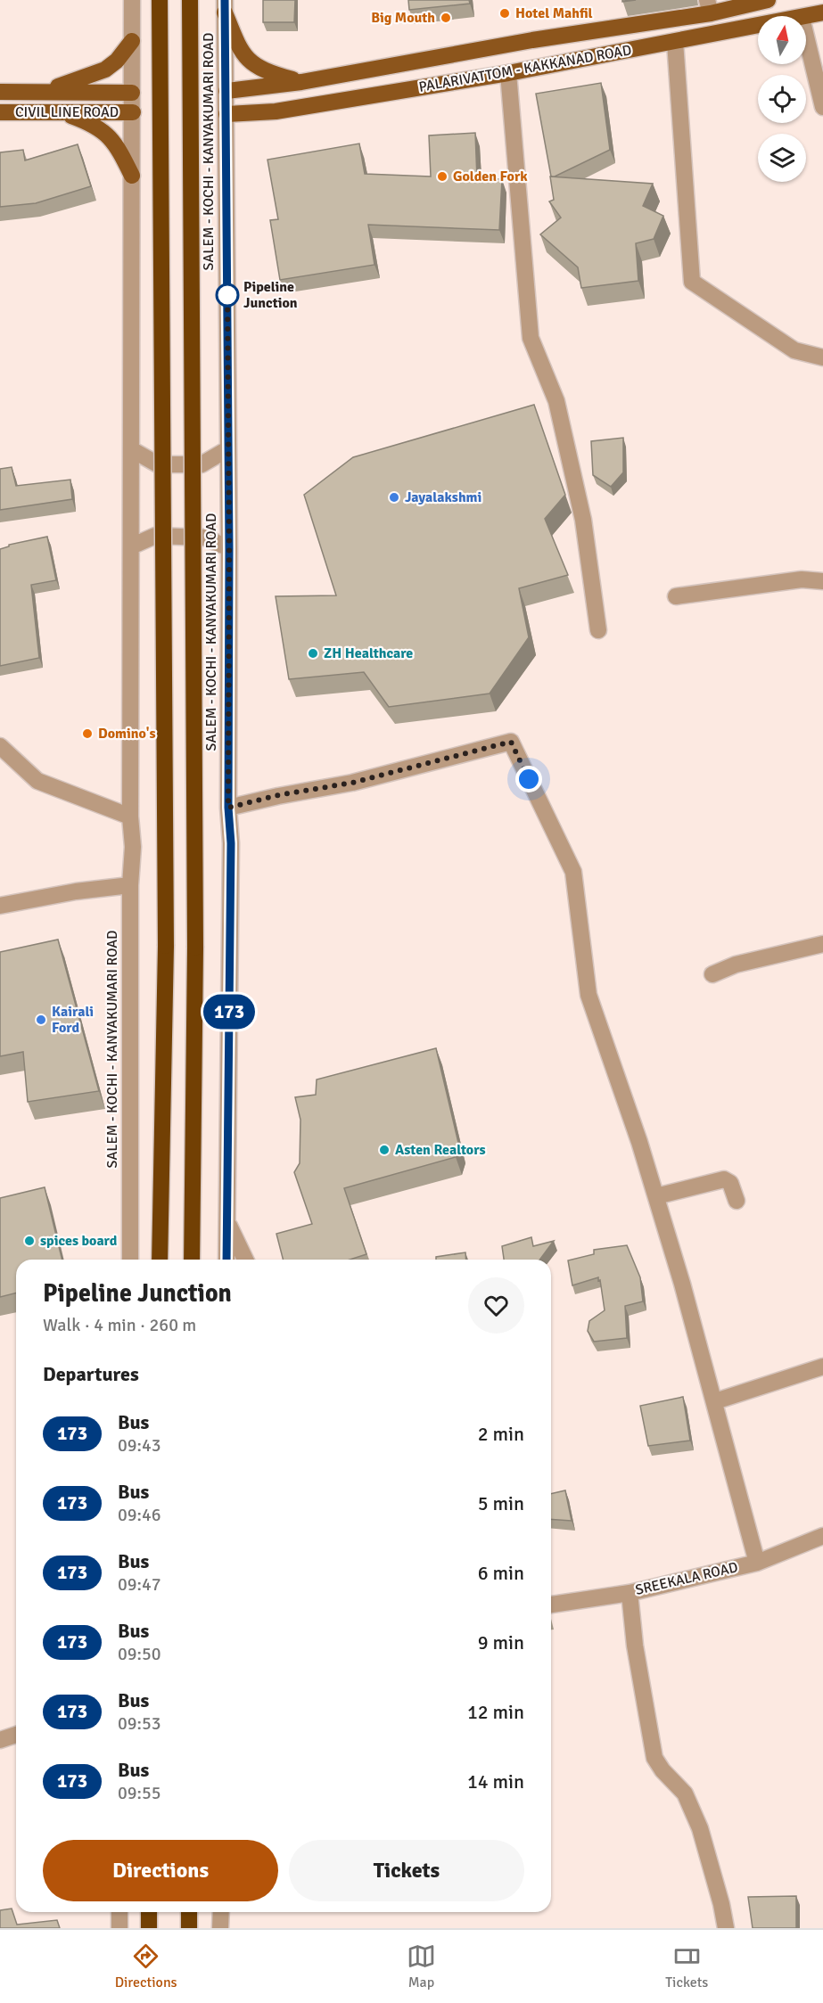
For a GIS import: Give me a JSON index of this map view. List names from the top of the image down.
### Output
{
  "streets": {
    "highway": ["SALEM - KOCHI - KANYAKUMARI ROAD"],
    "main road": ["PALARIVATTOM - KAKKANAD ROAD", "CIVIL LINE ROAD"],
    "street": ["SREEKALA ROAD"]
  },
  "crossings": [
    ["PALARIVATTOM - KAKKANAD ROAD", "SALEM - KOCHI - KANYAKUMARI ROAD"],
    ["CIVIL LINE ROAD", "SALEM - KOCHI - KANYAKUMARI ROAD"]
  ],
  "places": [
    "Hotel Mahfil",
    "Big Mouth",
    "Golden Fork",
    "Pipeline Junction",
    "Jayalakshmi",
    "ZH Healthcare",
    "Domino's",
    "Kairali Ford",
    "Asten Realtors",
    "spices board"
  ],
  "lines": ["bus line 173"],
  "north": "top",
  "page": {
    "on_map": "173",
    "heading": [
      ["Pipeline Junction", "Walk · 4 min · 260 m"],
      "Departures"
    ],
    "list": [
      {
        "mark": "173",
        "name": "Bus",
        "note": "09:43",
        "value": "2 min"
      },
      {
        "mark": "173",
        "name": "Bus",
        "note": "09:46",
        "value": "5 min"
      },
      {
        "mark": "173",
        "name": "Bus",
        "note": "09:47",
        "value": "6 min"
      },
      {
        "mark": "173",
        "name": "Bus",
        "note": "09:50",
        "value": "9 min"
      },
      {
        "mark": "173",
        "name": "Bus",
        "note": "09:53",
        "value": "12 min"
      },
      {
        "mark": "173",
        "name": "Bus",
        "note": "09:55",
        "value": "14 min"
      }
    ],
    "buttons": ["Directions", "Tickets"],
    "tabs": ["Directions", "Map", "Tickets"]
  }
}
